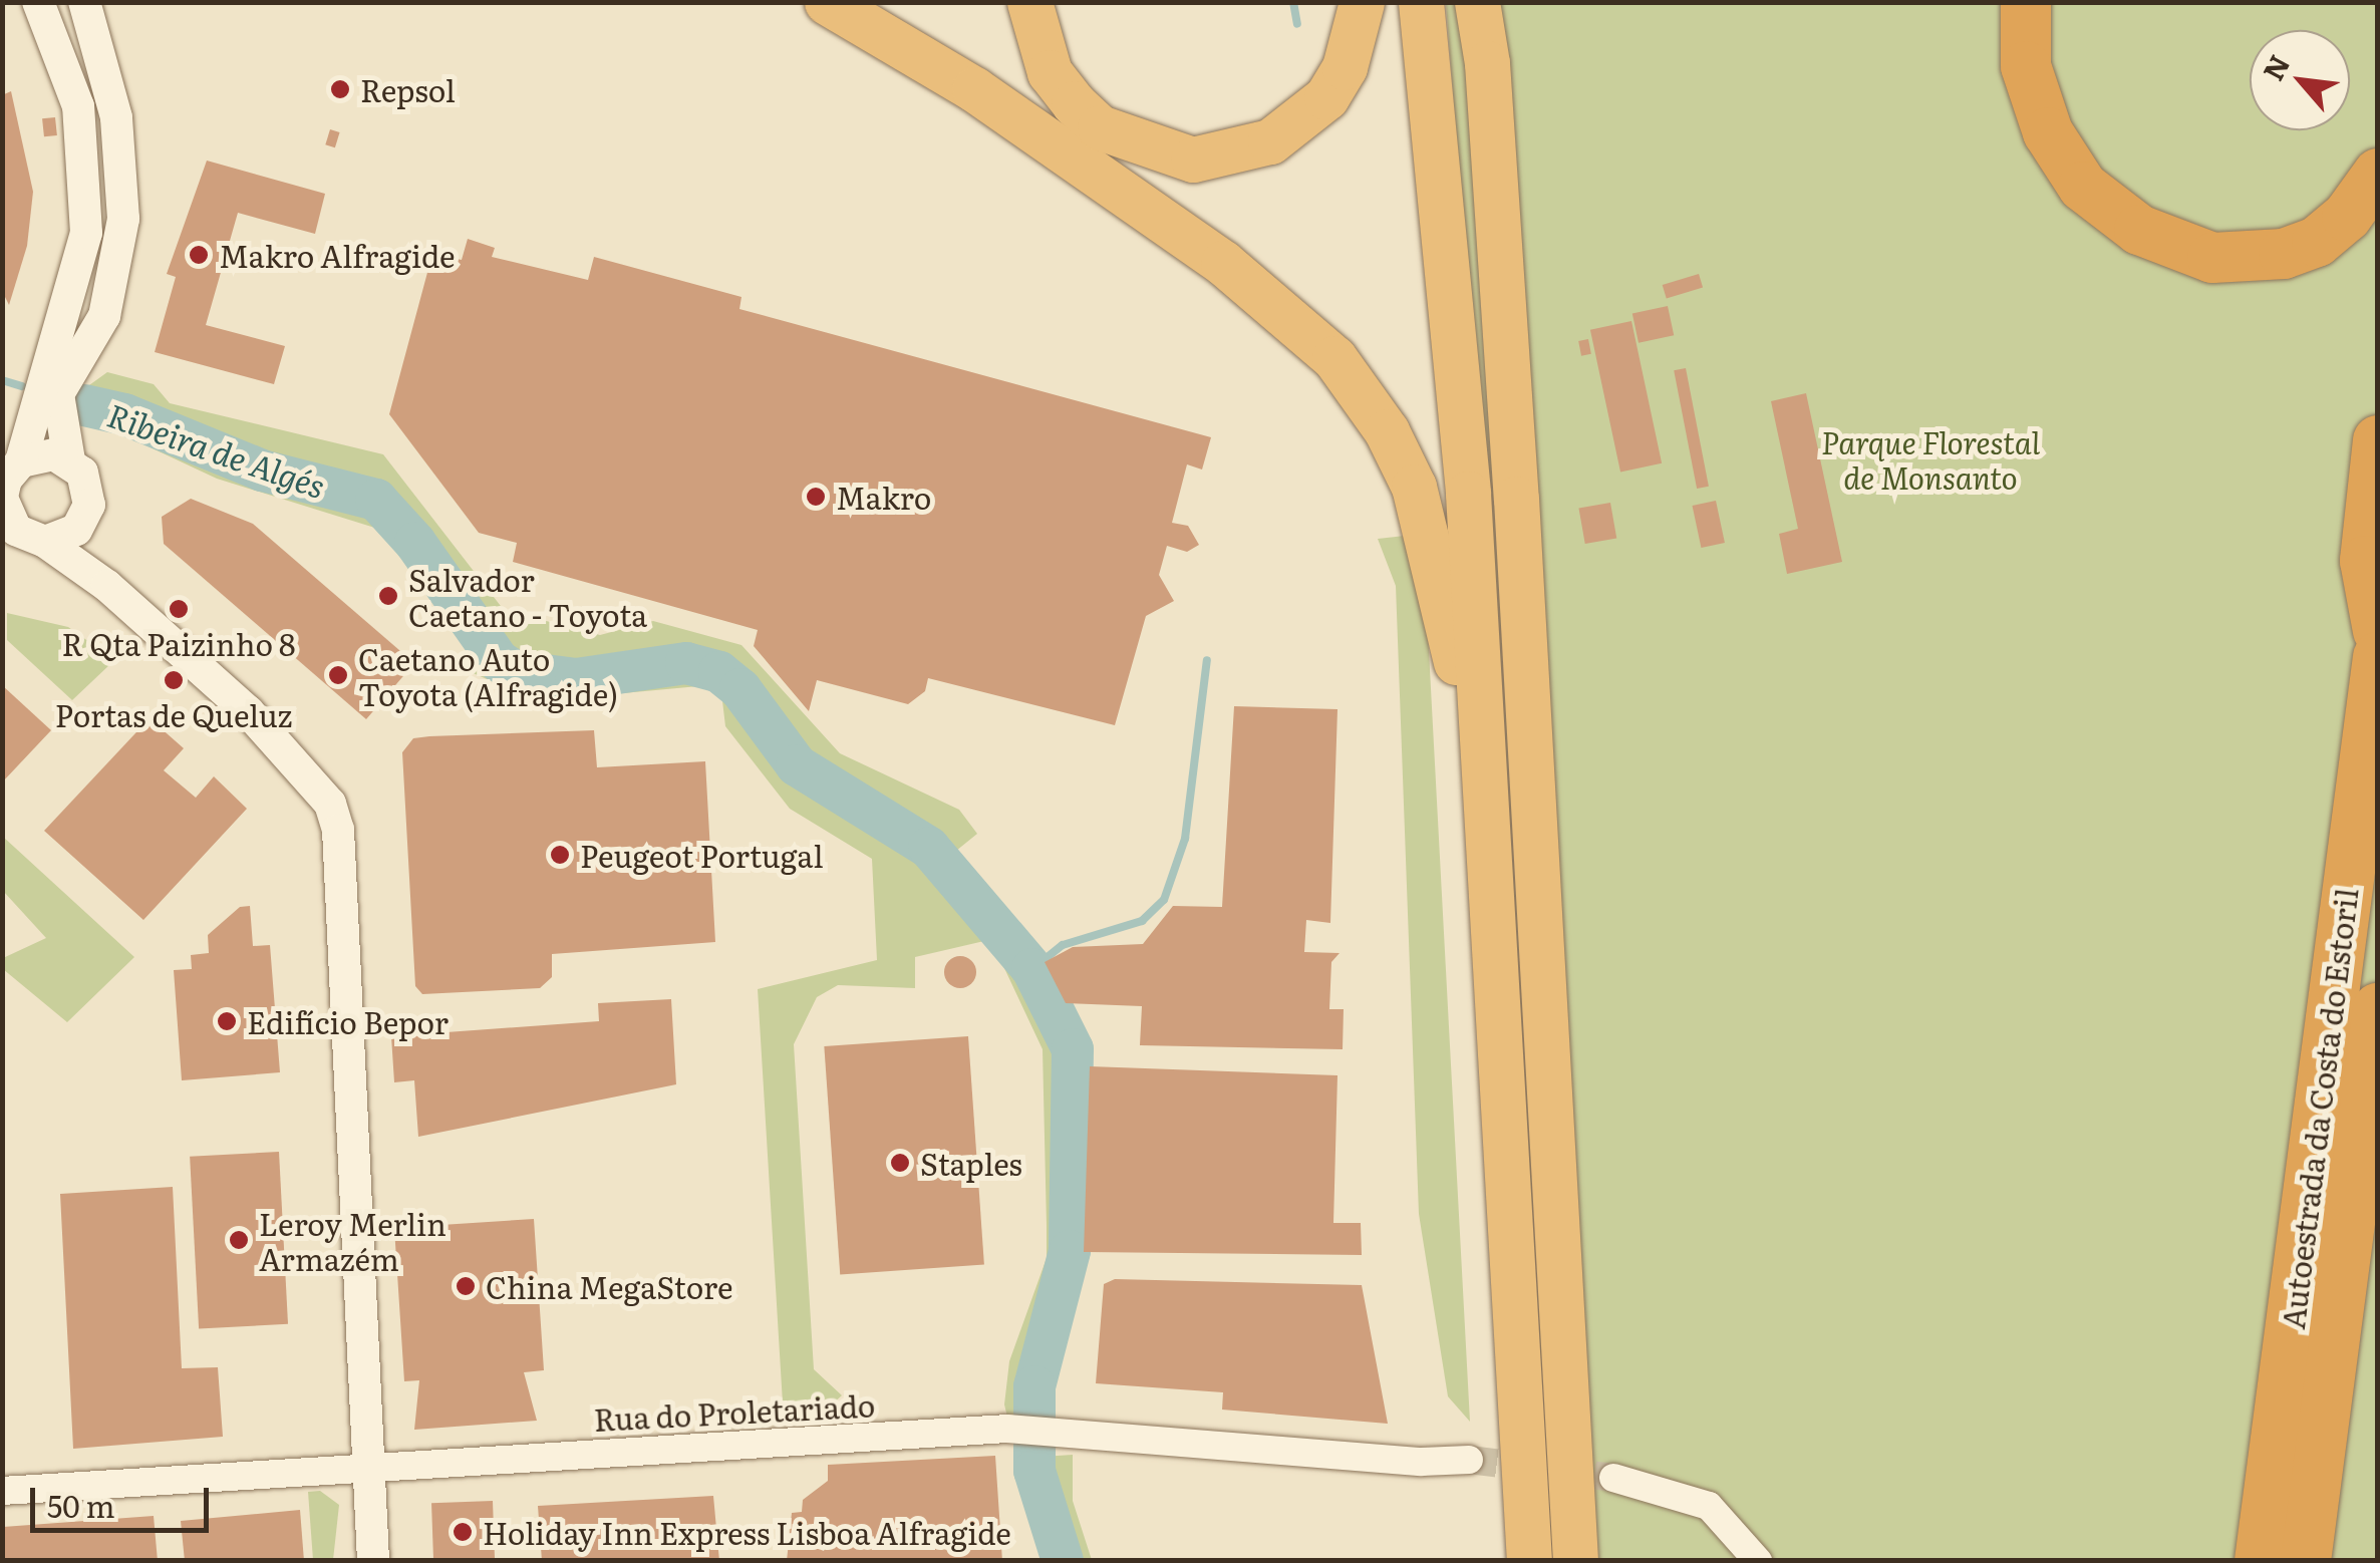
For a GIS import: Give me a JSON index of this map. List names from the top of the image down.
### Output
{
  "streets": {
    "highway": ["Autoestrada da Costa do Estoril"],
    "street": ["Rua do Proletariado"]
  },
  "water": ["Ribeira de Algés"],
  "parks": ["Parque Florestal de Monsanto"],
  "places": [
    "Repsol",
    "Makro Alfragide",
    "Makro",
    "Salvador Caetano - Toyota",
    "R Qta Paizinho 8",
    "Caetano Auto Toyota (Alfragide)",
    "Portas de Queluz",
    "Peugeot Portugal",
    "Edifício Bepor",
    "Staples",
    "Leroy Merlin Armazém",
    "China MegaStore",
    "Holiday Inn Express Lisboa Alfragide"
  ],
  "scale_bar": "50 m",
  "north": "top left"
}
